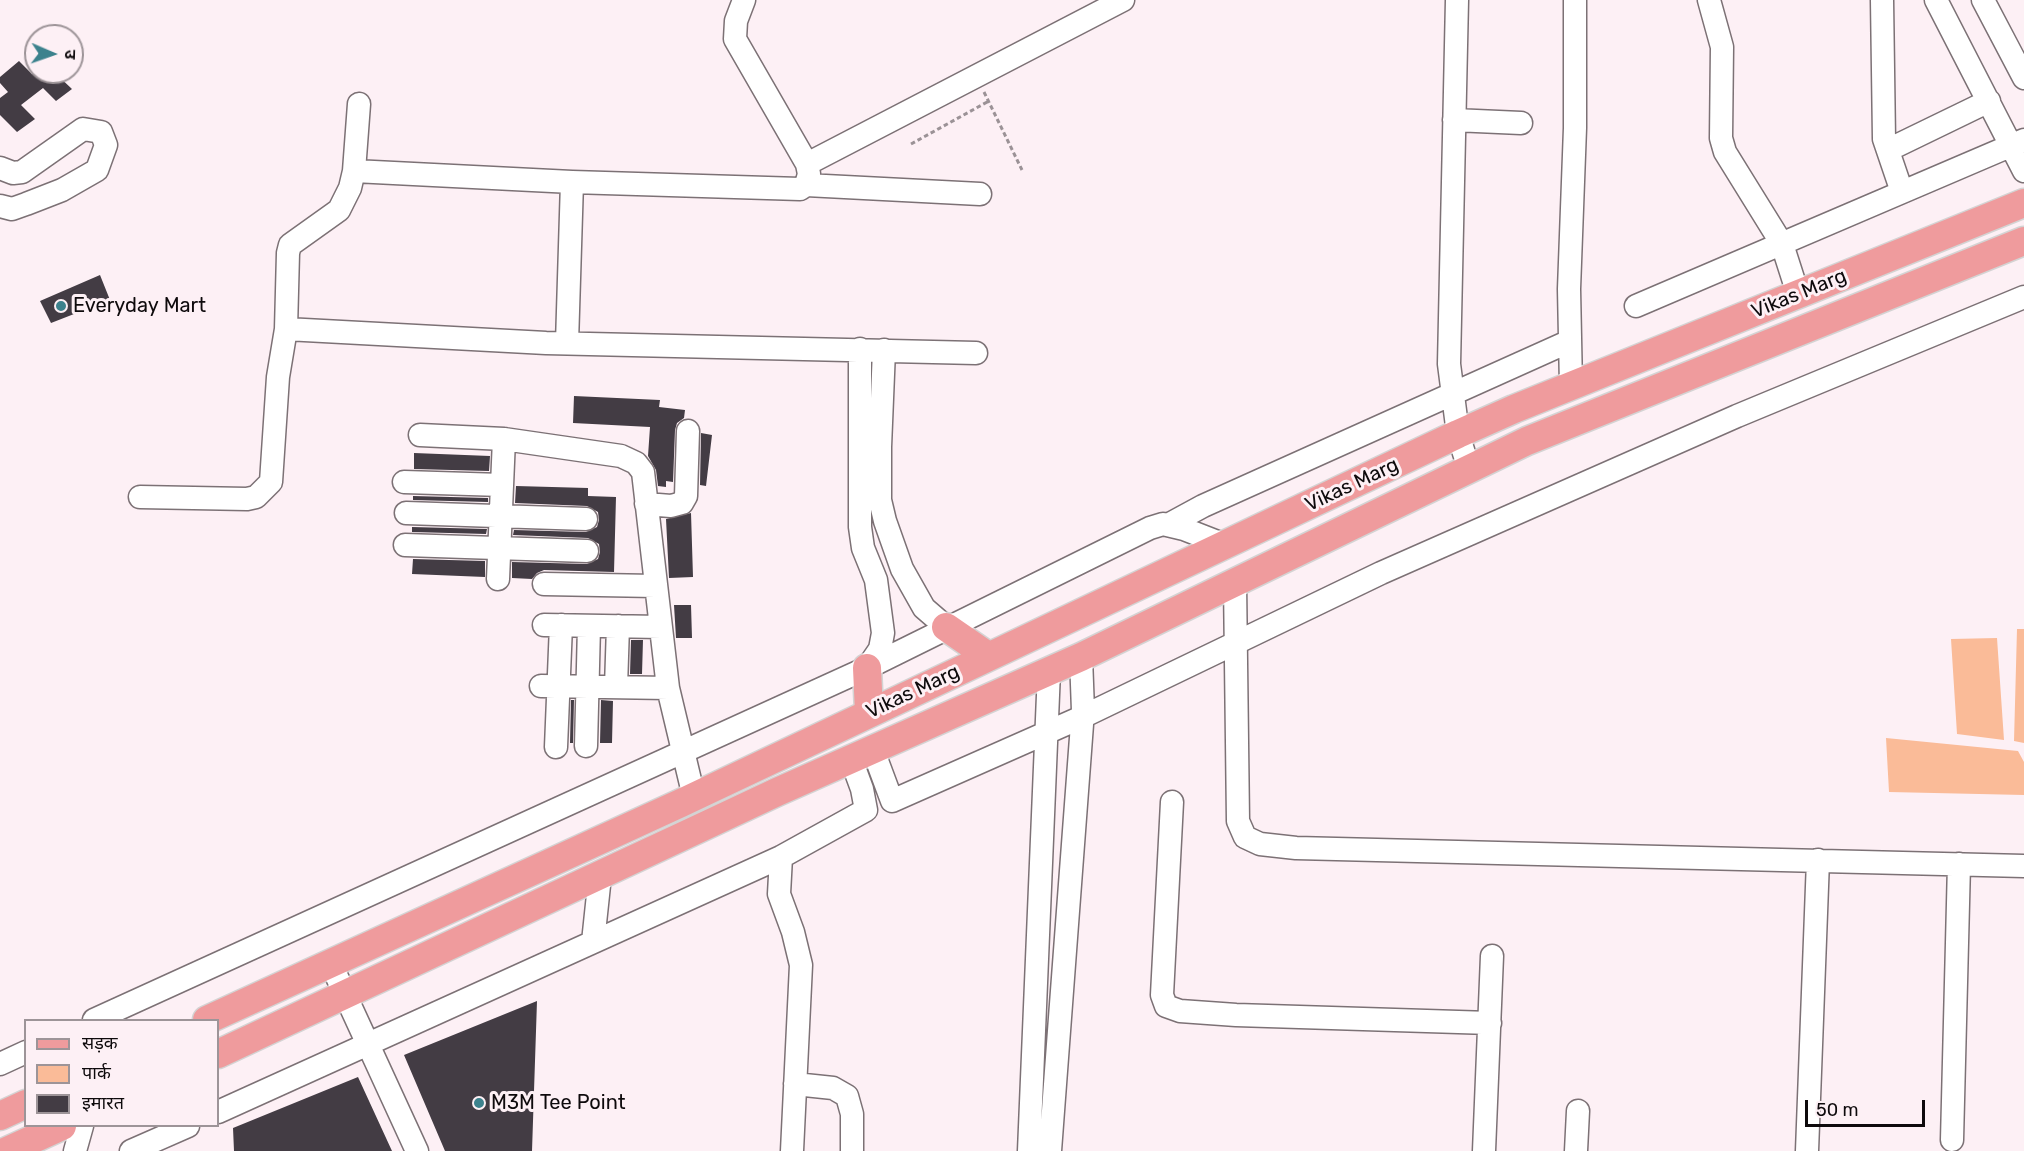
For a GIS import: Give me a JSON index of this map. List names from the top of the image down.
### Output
{
  "streets": {
    "main road": ["Vikas Marg"]
  },
  "places": ["Everyday Mart", "M3M Tee Point"],
  "legend": ["सड़क", "पार्क", "इमारत"],
  "scale_bar": "50 m",
  "north": "right"
}
